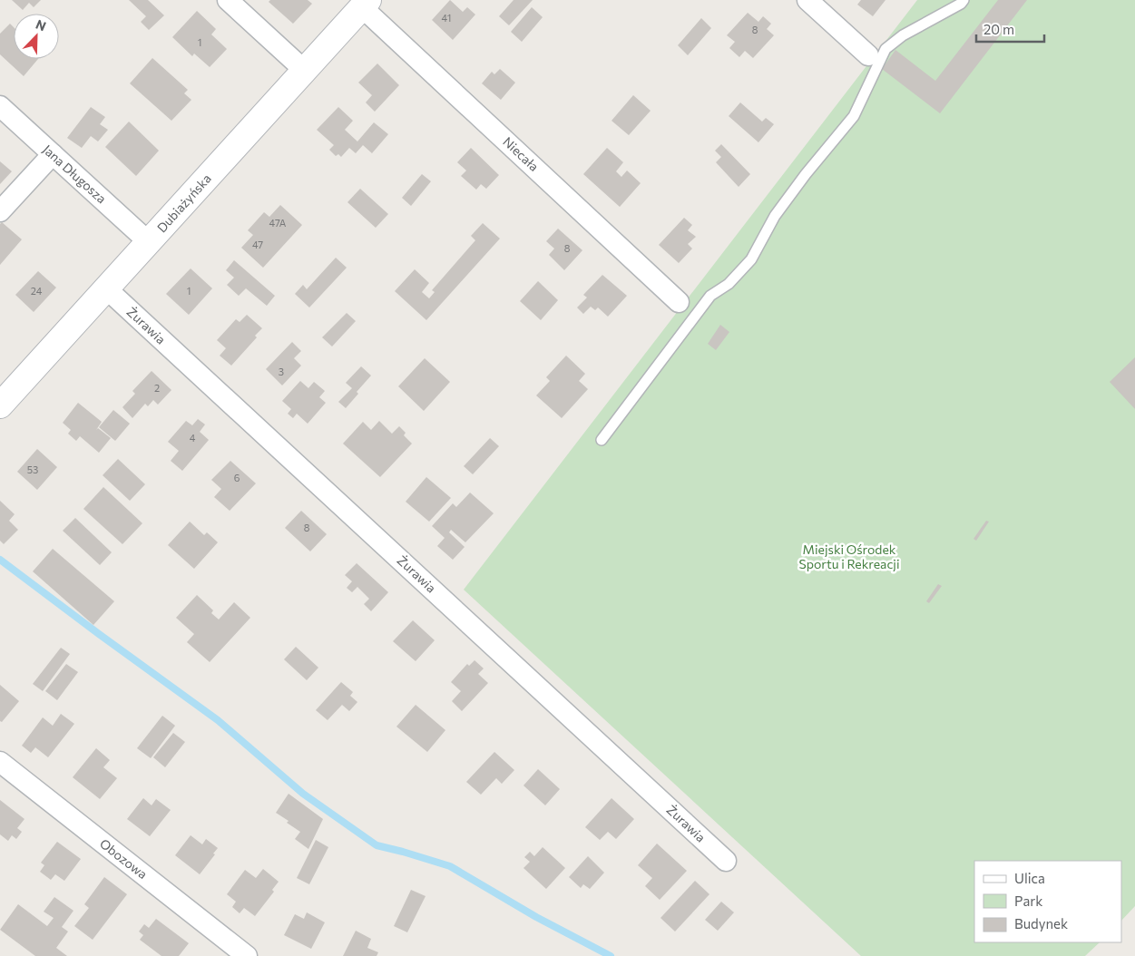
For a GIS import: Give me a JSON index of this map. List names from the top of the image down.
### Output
{
  "streets": {
    "street": [
      "Niecała",
      "Jana Długosza",
      "Dubiażyńska",
      "Żurawia",
      "Obozowa"
    ]
  },
  "crossings": [
    ["Niecała", "Dubiażyńska"],
    ["Jana Długosza", "Dubiażyńska"],
    ["Dubiażyńska", "Żurawia"]
  ],
  "parks": ["Miejski Ośrodek Sportu i Rekreacji"],
  "house_numbers": [
    "41",
    "8",
    "1",
    "47A",
    "47",
    "8",
    "24",
    "1",
    "3",
    "2",
    "4",
    "53",
    "6",
    "8"
  ],
  "legend": ["Ulica", "Park", "Budynek"],
  "scale_bar": "20 m",
  "north": "top right"
}
